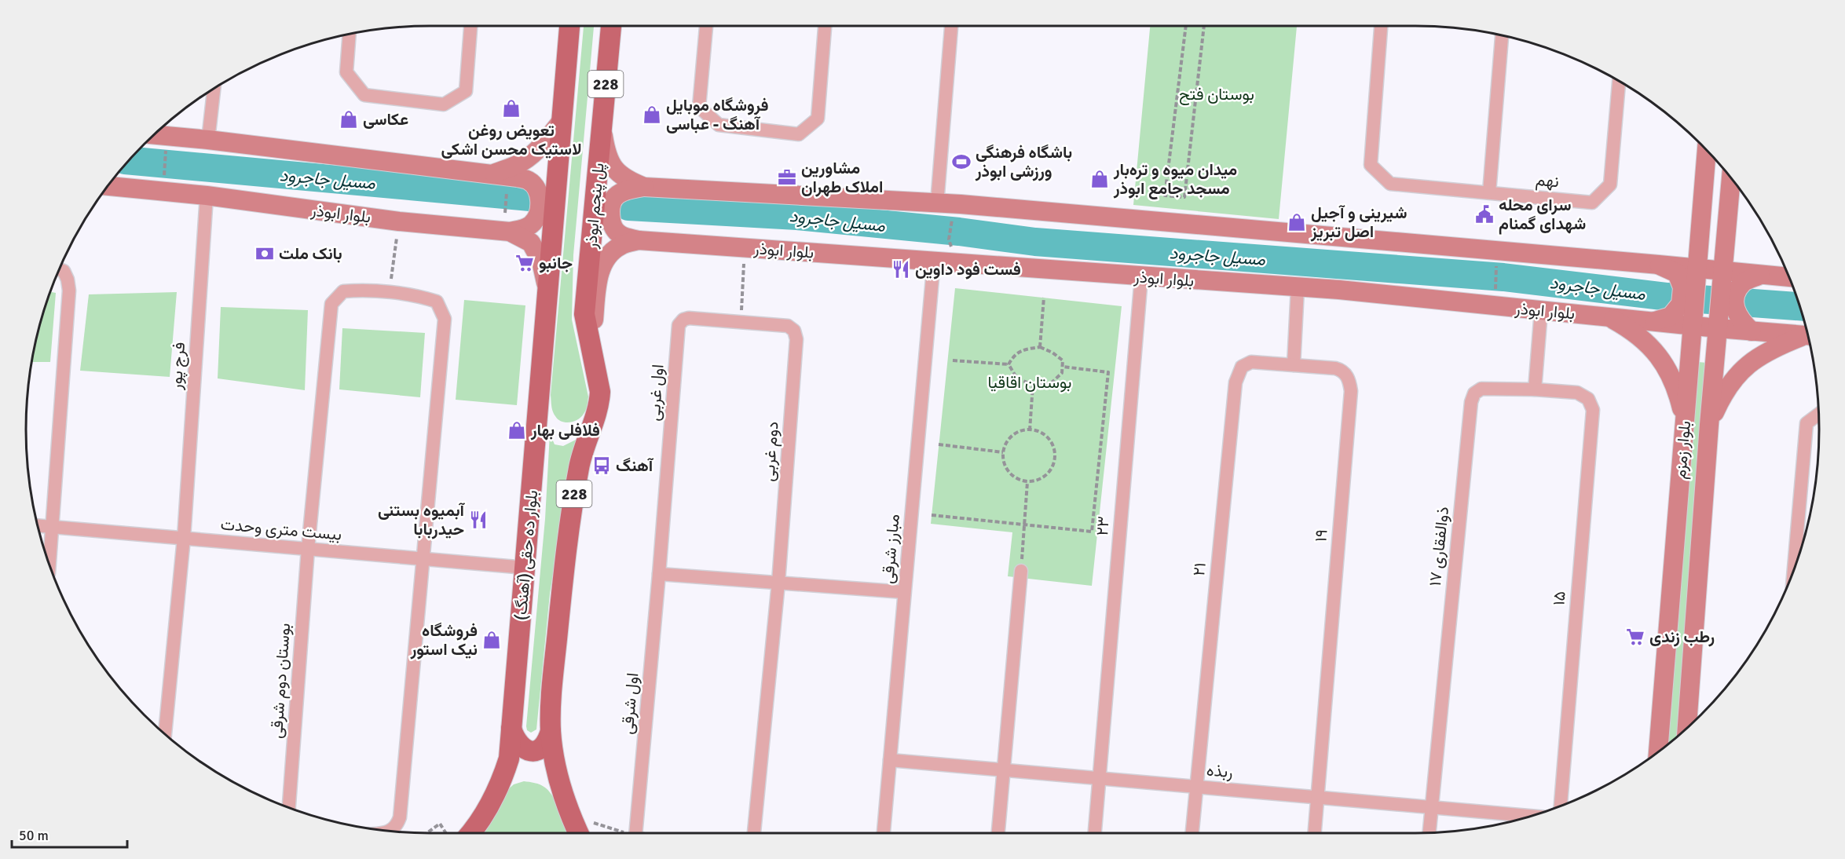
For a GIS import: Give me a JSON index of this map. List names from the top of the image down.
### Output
{
  "streets": {
    "main road": [
      "228",
      "پل پنجم ابوذر",
      "بلوار ابوذر",
      "بلوار زمزم",
      "بلوار ده حقی (آهنگ)"
    ],
    "street": [
      "نهم",
      "فرج پور",
      "اول غربی",
      "دوم غربی",
      "۲۳",
      "بیست متری وحدت",
      "۱۹",
      "ذوالفقاری ۱۷",
      "مبارز شرقی",
      "۲۱",
      "۱۵",
      "بوستان دوم شرقی",
      "اول شرقی",
      "ربذه"
    ]
  },
  "crossings": [
    ["228", "پل پنجم ابوذر"],
    ["228", "بلوار ابوذر"],
    ["228", "بلوار ده حقی (آهنگ)"],
    ["پل پنجم ابوذر", "بلوار ابوذر"],
    ["بلوار ابوذر", "فرج پور"],
    ["بلوار ابوذر", "بلوار زمزم"],
    ["بلوار ابوذر", "۲۳"],
    ["بلوار ابوذر", "مبارز شرقی"],
    ["بلوار ابوذر", "بلوار ده حقی (آهنگ)"],
    ["فرج پور", "بیست متری وحدت"],
    ["اول غربی", "دوم غربی"],
    ["اول غربی", "اول شرقی"],
    ["۲۳", "ربذه"],
    ["بیست متری وحدت", "بلوار ده حقی (آهنگ)"],
    ["بیست متری وحدت", "بوستان دوم شرقی"],
    ["۱۹", "۲۱"],
    ["۱۹", "ربذه"],
    ["ذوالفقاری ۱۷", "۱۵"],
    ["ذوالفقاری ۱۷", "ربذه"],
    ["مبارز شرقی", "ربذه"],
    ["۲۱", "ربذه"]
  ],
  "water": ["مسیل جاجرود"],
  "parks": ["بوستان فتح", "بوستان اقاقیا"],
  "places": {
    "shop": [
      "تعویض روغن لاستیک محسن اشکی",
      "فروشگاه موبایل آهنگ - عباسی",
      "عکاسى",
      "میدان میوه و تره‌بار مسجد جامع ابوذر",
      "شیرینی و آجیل اصل تبریز",
      "فلافلی بهار",
      "فروشگاه نیک استور"
    ],
    "sports": ["باشگاه فرهنگی ورزشی ابوذر"],
    "office": ["مشاورین املاک طهران"],
    "public building": ["سرای محله شهدای گمنام"],
    "bank": ["بانک ملت"],
    "supermarket": ["جانبو", "رطب زندی"],
    "restaurant": ["فست فود داوین", "آبمیوه بستنی حیدربابا"],
    "bus stop": ["آهنگ"]
  },
  "scale_bar": "50 m"
}
